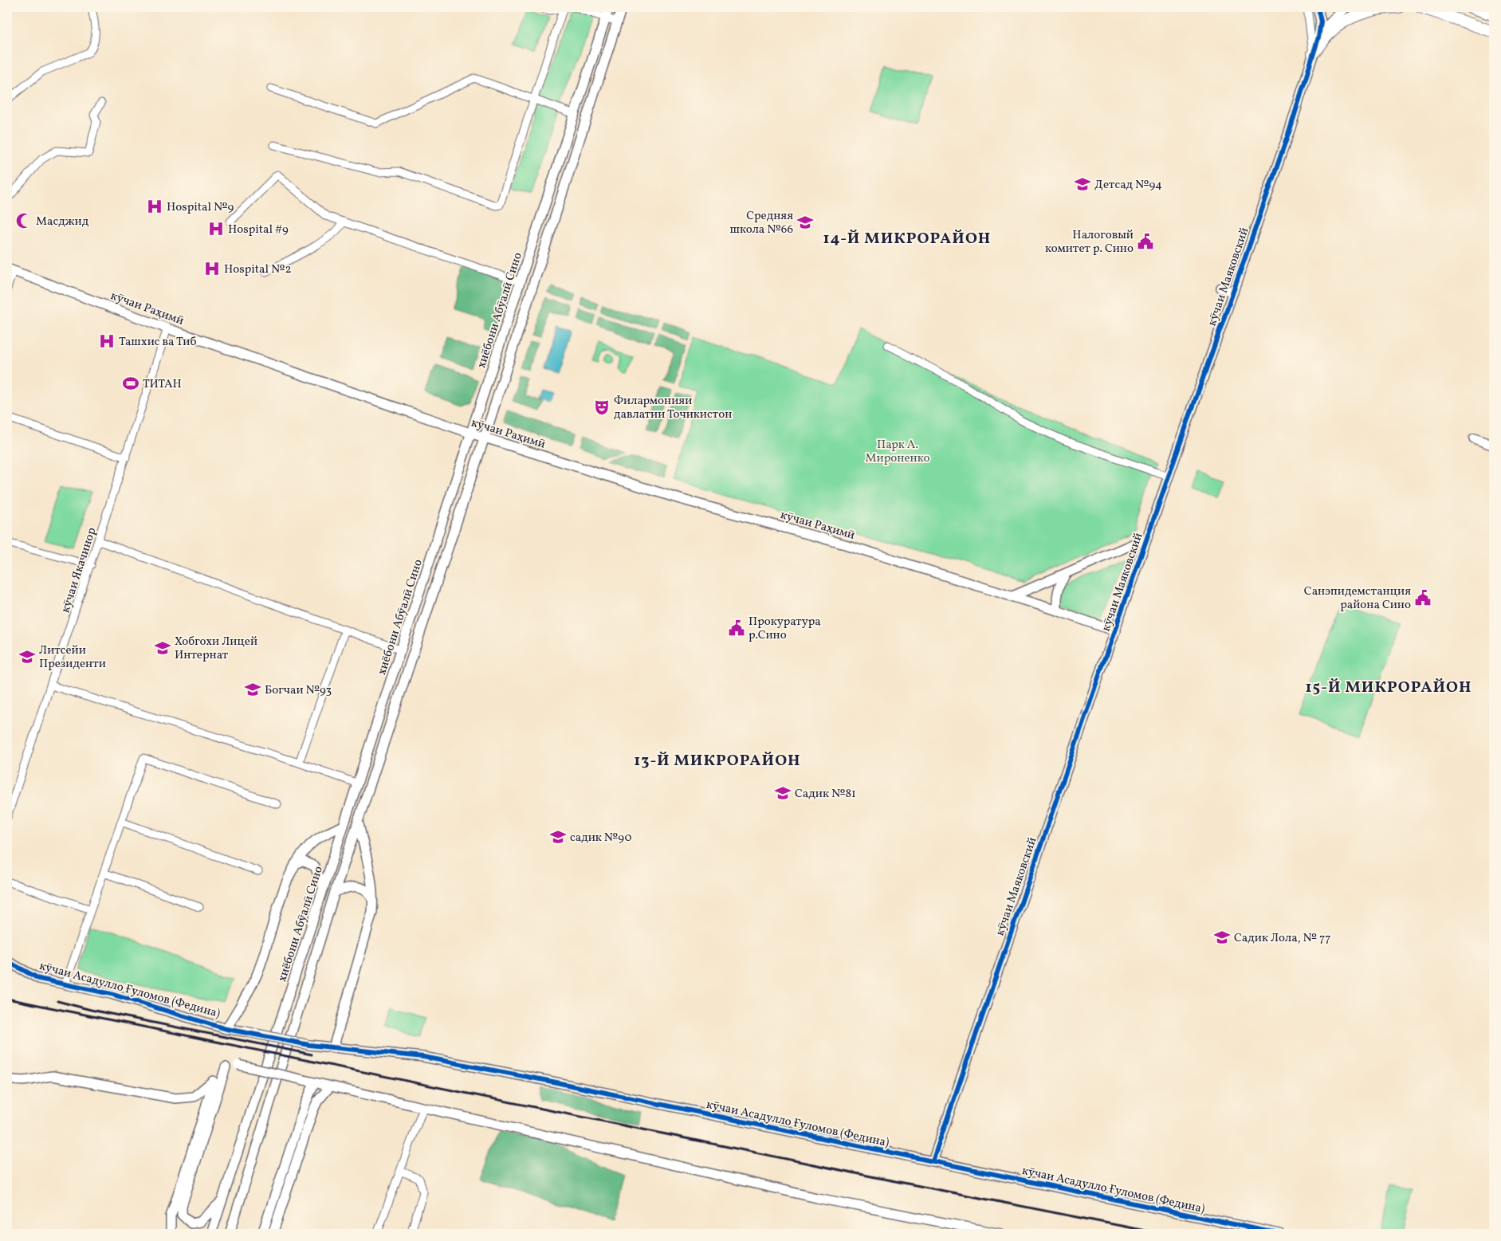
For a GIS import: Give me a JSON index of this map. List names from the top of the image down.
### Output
{
  "streets": {
    "street": [
      "кӯчаи Маяковский",
      "кӯчаи Раҳимӣ",
      "хиёбони Абӯалӣ Сино",
      "кӯчаи Якачинор",
      "кӯчаи Асадулло Ғуломов (Федина)"
    ]
  },
  "crossings": [
    ["кӯчаи Маяковский", "кӯчаи Раҳимӣ"],
    ["кӯчаи Маяковский", "кӯчаи Асадулло Ғуломов (Федина)"],
    ["кӯчаи Раҳимӣ", "хиёбони Абӯалӣ Сино"],
    ["кӯчаи Раҳимӣ", "кӯчаи Якачинор"]
  ],
  "districts": ["14-Й МИКРОРАЙОН", "15-Й МИКРОРАЙОН", "13-Й МИКРОРАЙОН"],
  "parks": ["Парк А. Мироненко"],
  "places": {
    "school or university": [
      "Детсад №94",
      "Средняя школа №66",
      "Хобгохи Лицей Интернат",
      "Литсейи Президенти",
      "Богчаи №93",
      "Садик №81",
      "садик №90",
      "Садик Лола, № 77"
    ],
    "hospital": [
      "Hospital №9",
      "Hospital #9",
      "Hospital №2",
      "Ташхис ва Тиб"
    ],
    "mosque": ["Масджид"],
    "public building": ["Налоговый комитет р. Сино", "Санэпидемстанция района Сино", "Прокуратура р.Сино"],
    "sports": ["ТИТАН"],
    "theatre": ["Филармонияи давлатии Точикистон"]
  }
}
